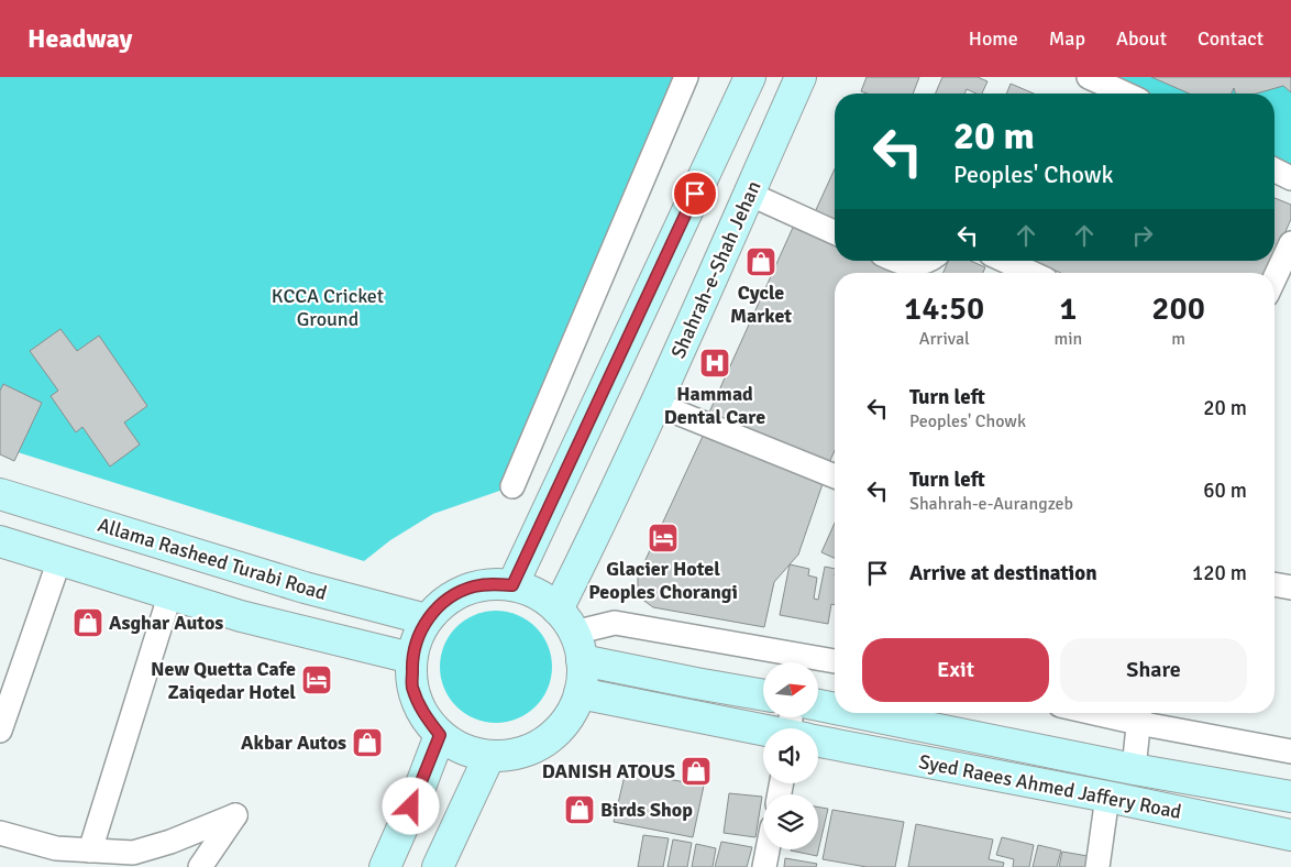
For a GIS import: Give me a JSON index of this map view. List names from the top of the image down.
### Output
{
  "streets": {
    "main road": ["Shahrah-e-Shah Jehan", "Allama Rasheed Turabi Road", "Syed Raees Ahmed Jaffery Road"]
  },
  "crossings": [
    ["Shahrah-e-Shah Jehan", "Allama Rasheed Turabi Road"],
    ["Shahrah-e-Shah Jehan", "Syed Raees Ahmed Jaffery Road"],
    ["Allama Rasheed Turabi Road", "Syed Raees Ahmed Jaffery Road"]
  ],
  "parks": ["KCCA Cricket Ground"],
  "places": {
    "shop": [
      "Cycle Market",
      "Asghar Autos",
      "Akbar Autos",
      "DANISH ATOUS",
      "Birds Shop"
    ],
    "hospital": ["Hammad Dental Care"],
    "hotel": ["Glacier Hotel Peoples Chorangi", "New Quetta Cafe Zaiqedar Hotel"]
  },
  "north": "right",
  "page": {
    "header": "Headway",
    "nav": [
      "Home",
      "Map",
      "About",
      "Contact"
    ],
    "turn": ["20 m", "Peoples' Chowk"],
    "eta": [
      "14:50",
      "Arrival",
      "1",
      "min",
      "200",
      "m"
    ],
    "list": [
      {
        "name": "Turn left",
        "note": "Peoples' Chowk",
        "value": "20 m"
      },
      {
        "name": "Turn left",
        "note": "Shahrah-e-Aurangzeb",
        "value": "60 m"
      },
      {
        "name": "Arrive at destination",
        "value": "120 m"
      }
    ],
    "buttons": ["Exit", "Share"]
  }
}
